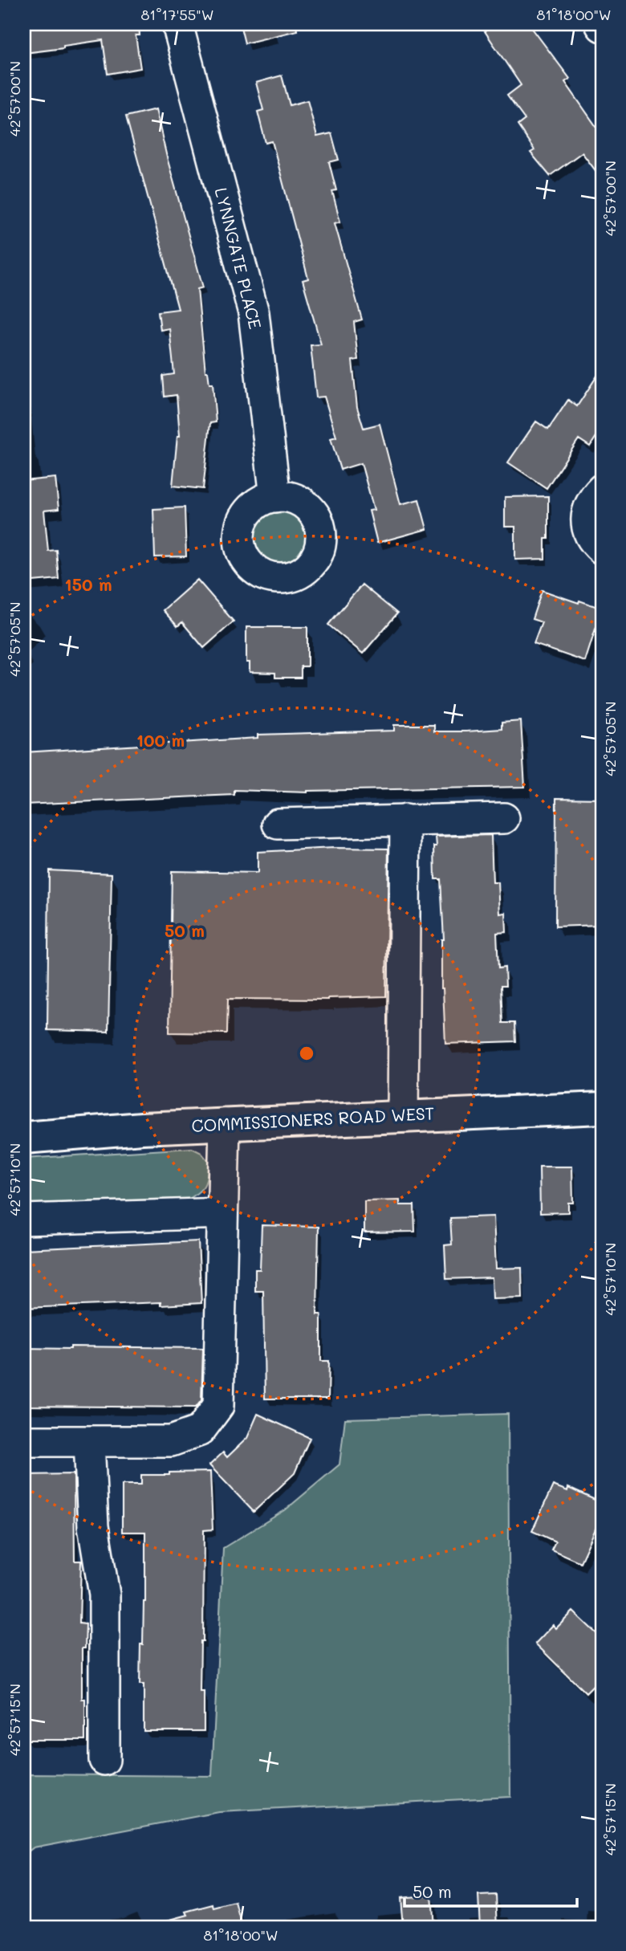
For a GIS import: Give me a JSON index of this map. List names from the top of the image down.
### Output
{
  "streets": {
    "main road": ["COMMISSIONERS ROAD WEST"],
    "street": ["LYNNGATE PLACE"]
  },
  "scale_bar": "50 m",
  "coordinates": [
    "81°17'55\"W",
    "81°18'00\"W",
    "42°57'00\"N",
    "42°57'05\"N",
    "42°57'10\"N",
    "42°57'15\"N"
  ],
  "rings": ["150 m", "100 m", "50 m"]
}
